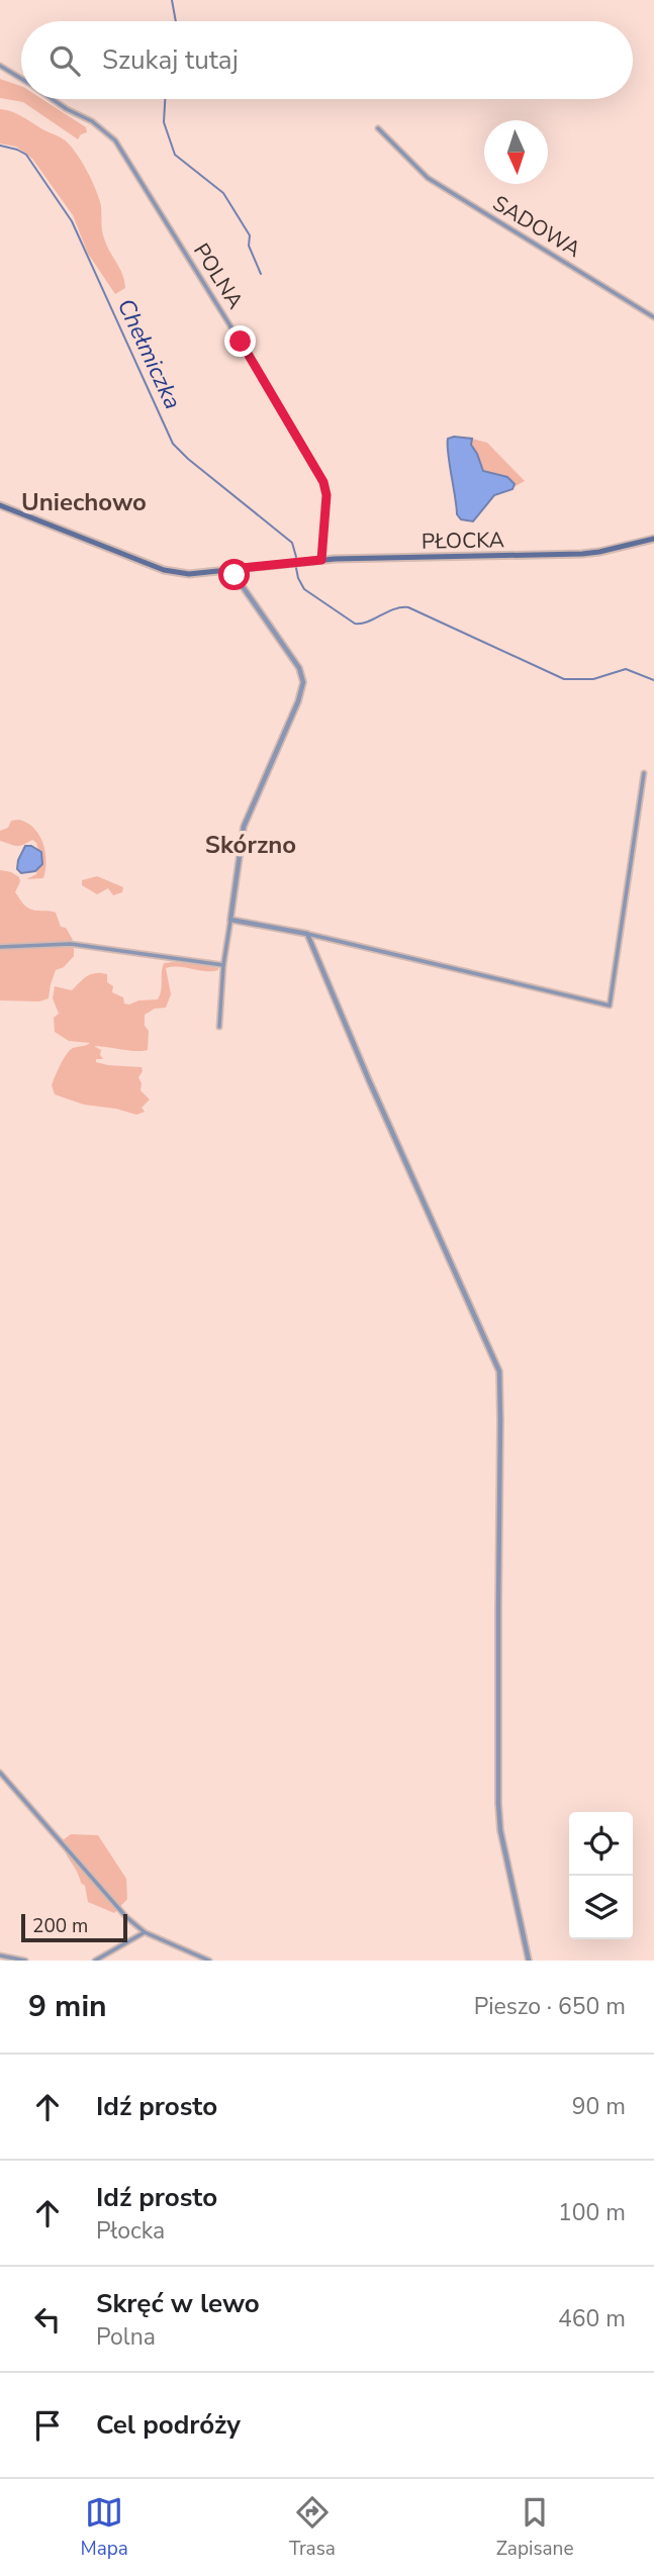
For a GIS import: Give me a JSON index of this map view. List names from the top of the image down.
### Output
{
  "streets": {
    "main road": ["PŁOCKA"],
    "street": ["SADOWA", "POLNA"]
  },
  "crossings": [
    ["POLNA", "PŁOCKA"]
  ],
  "districts": ["Uniechowo", "Skórzno"],
  "water": ["Chełmiczka"],
  "scale_bar": "200 m",
  "north": "bottom",
  "page": {
    "search": "Szukaj tutaj",
    "scale": "200 m",
    "heading": ["9 min", "Pieszo · 650 m"],
    "list": [
      ["Idź prosto", "90 m"],
      ["Idź prosto", "Płocka", "100 m"],
      ["Skręć w lewo", "Polna", "460 m"],
      "Cel podróży"
    ],
    "nav": ["Mapa", "Trasa", "Zapisane"]
  }
}
